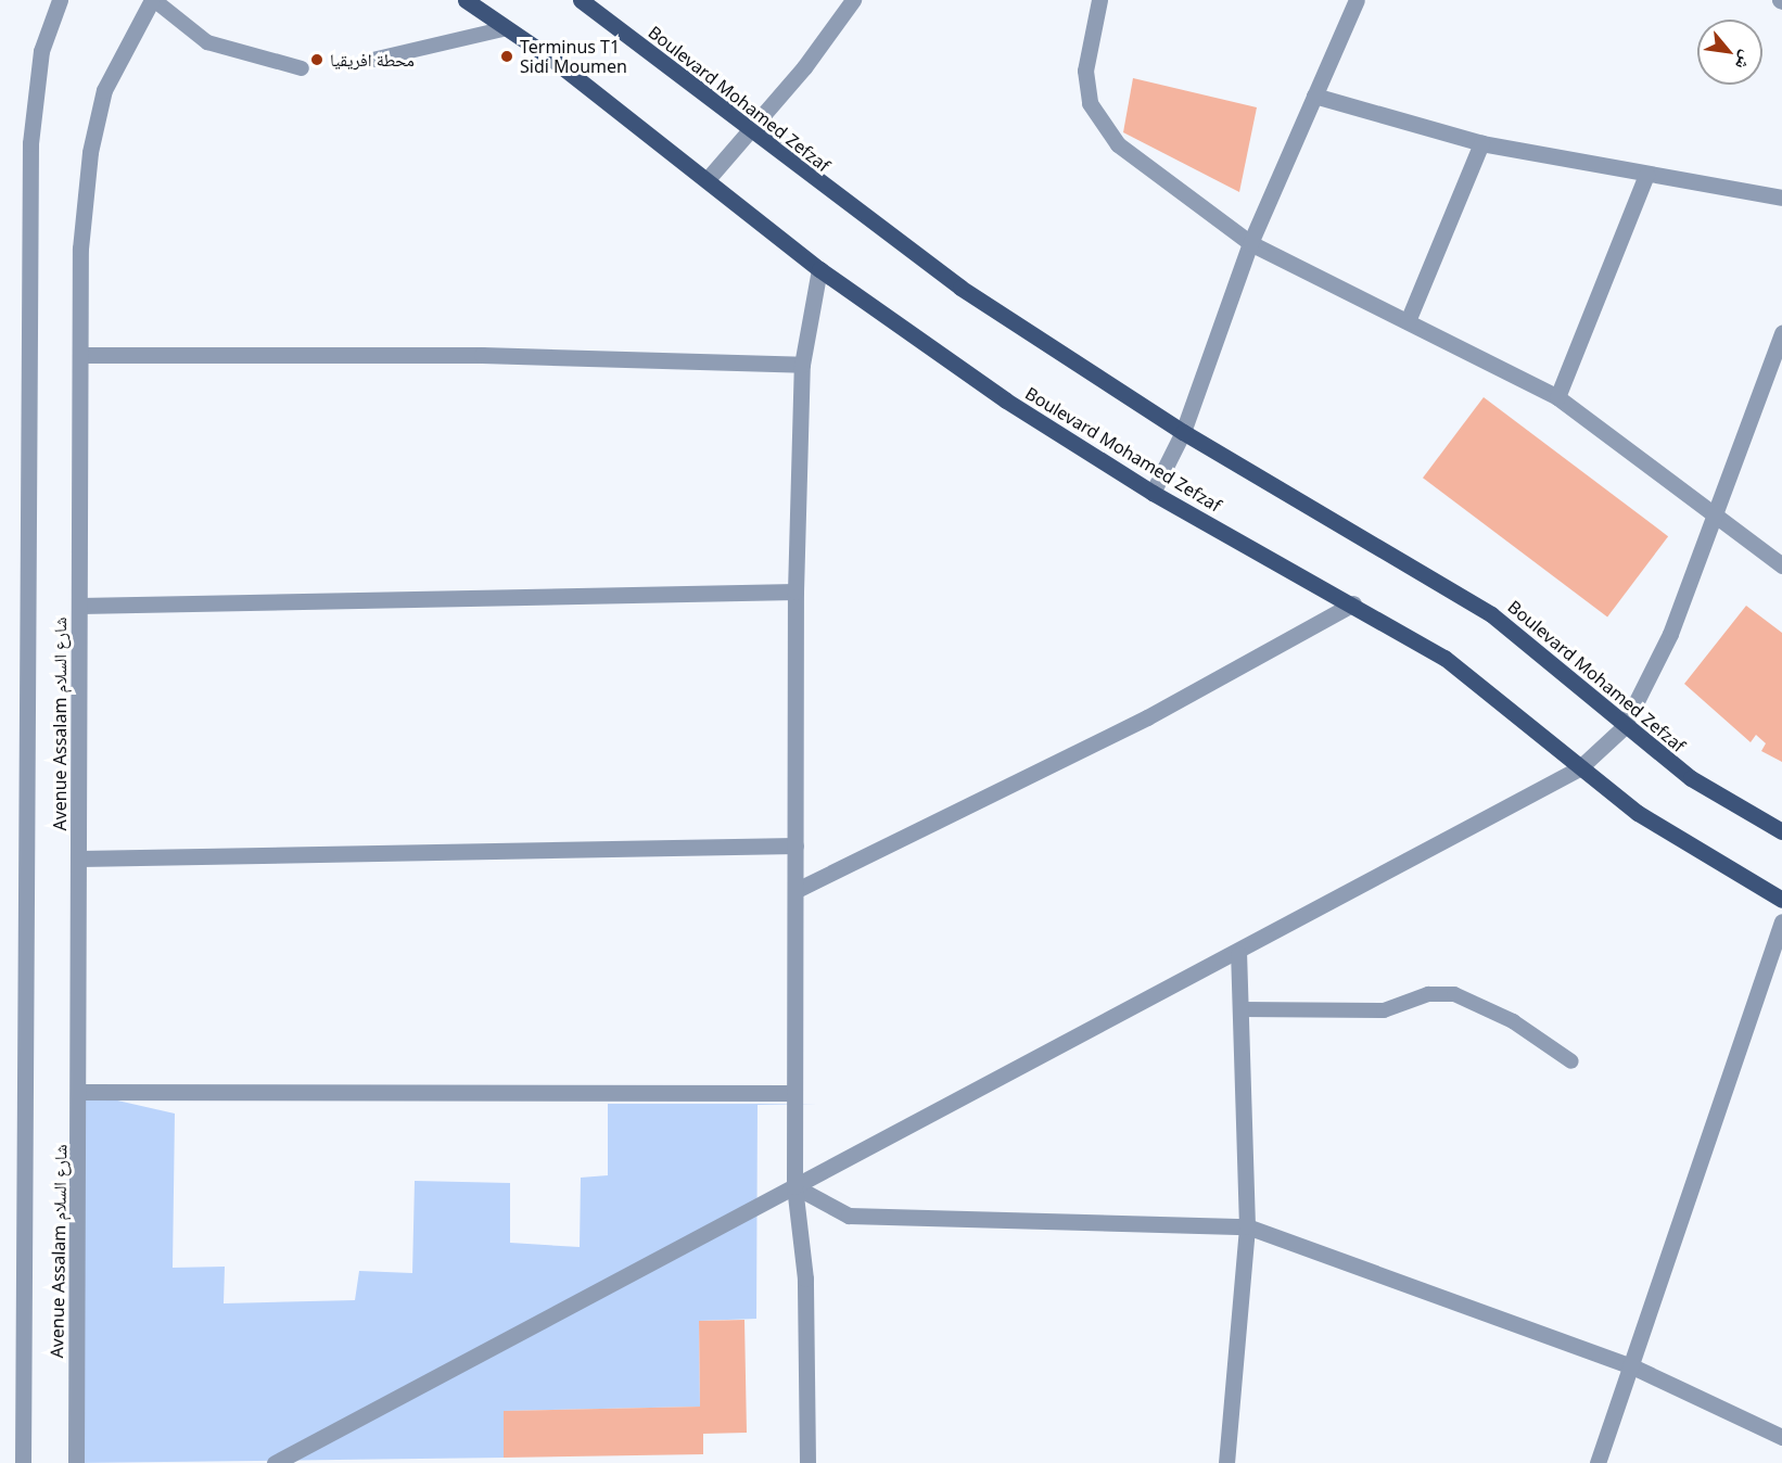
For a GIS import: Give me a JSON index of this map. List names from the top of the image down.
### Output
{
  "streets": {
    "main road": ["Boulevard Mohamed Zefzaf"],
    "street": ["Avenue Assalam شارع السلام"]
  },
  "places": ["Terminus T1 Sidi Moumen", "محطة افريقيا"],
  "north": "bottom right"
}
